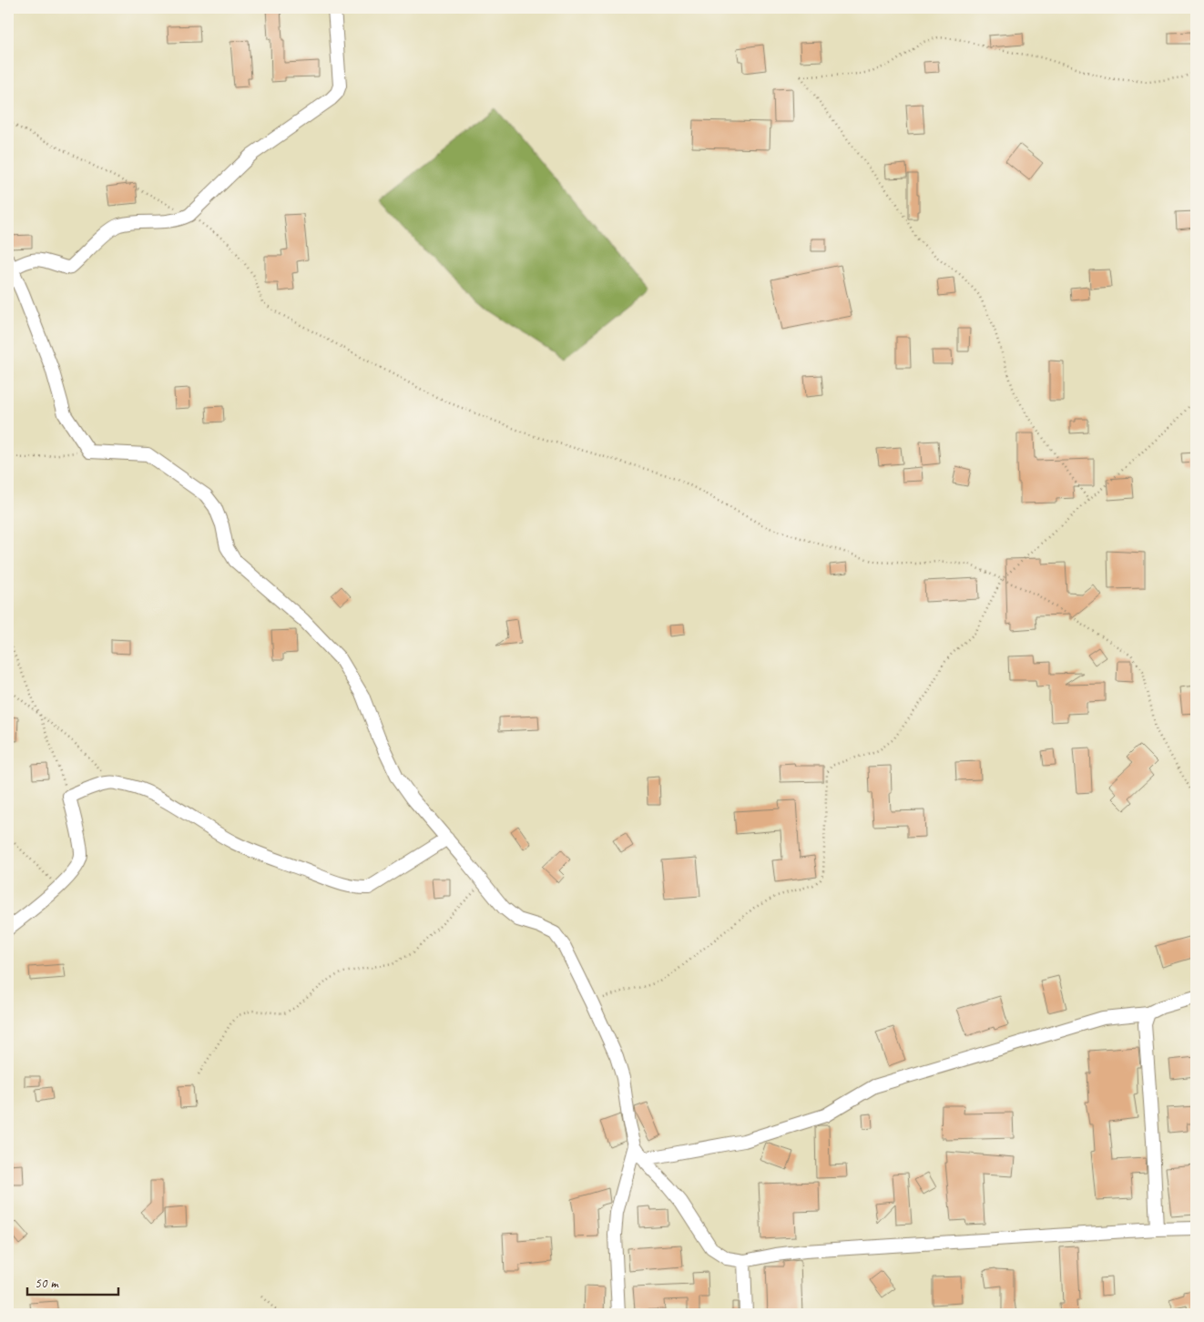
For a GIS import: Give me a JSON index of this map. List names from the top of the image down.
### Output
{
  "scale_bar": "50 m"
}
